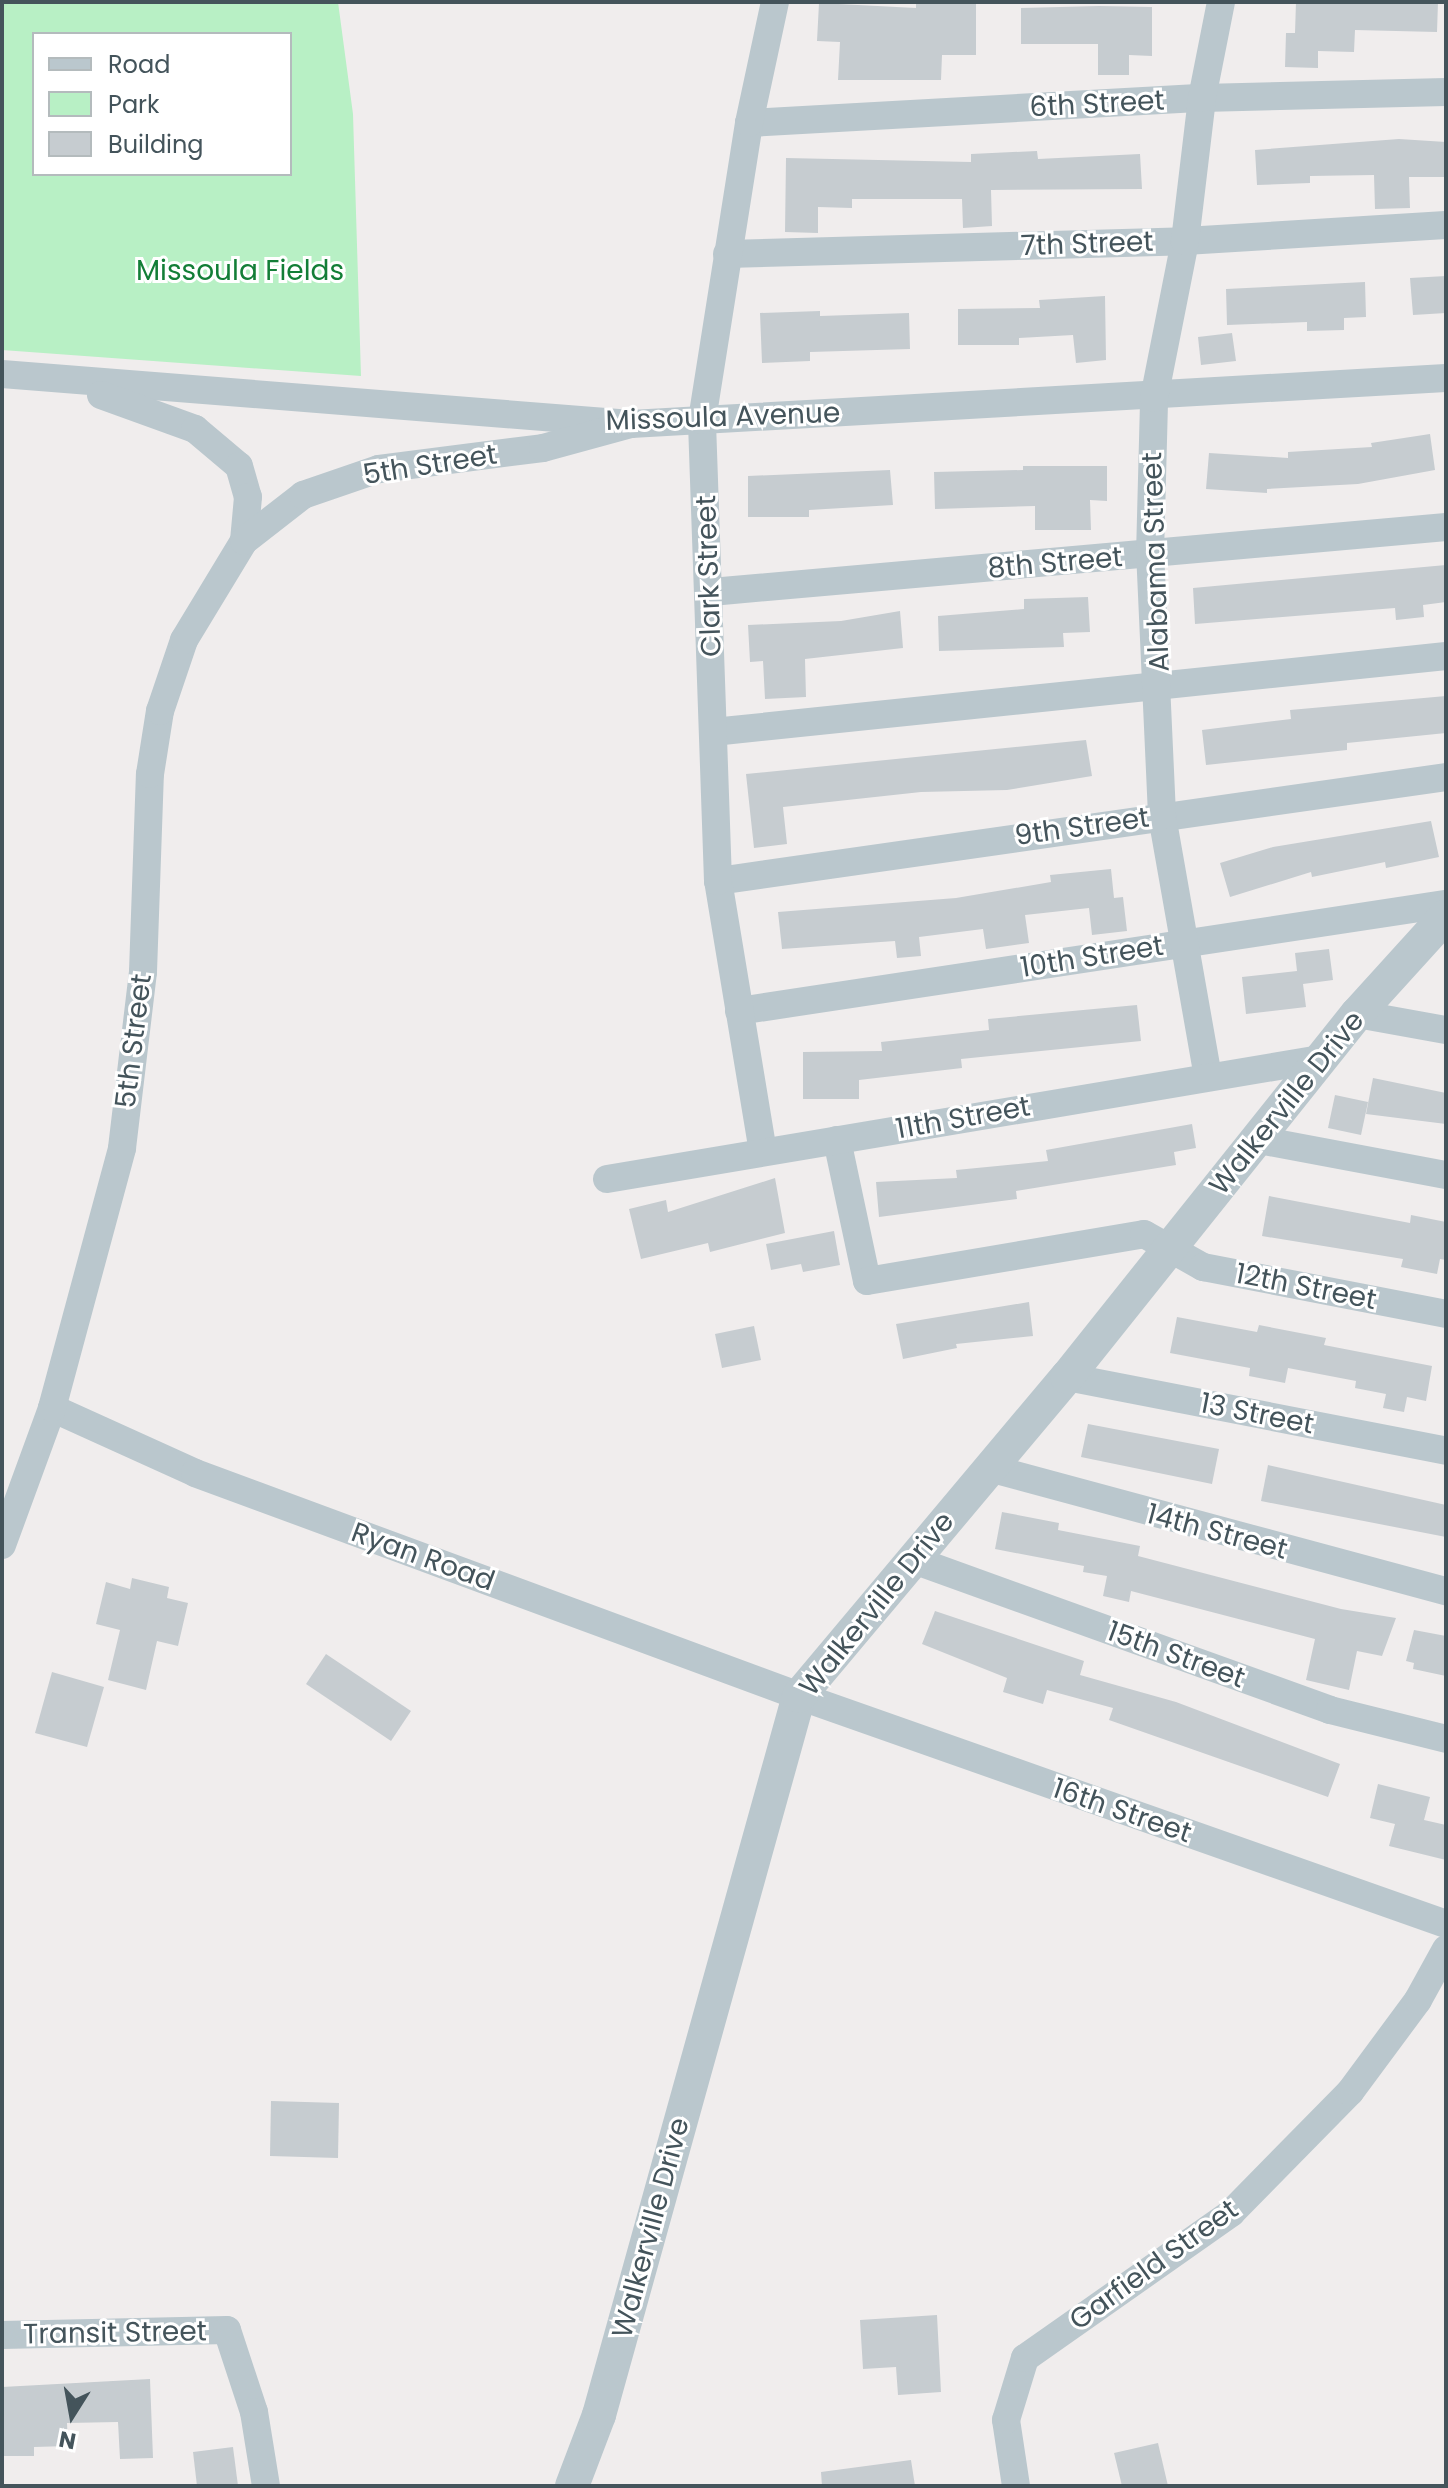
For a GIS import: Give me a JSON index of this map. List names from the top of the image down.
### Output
{
  "streets": {
    "street": [
      "6th Street",
      "7th Street",
      "Missoula Avenue",
      "5th Street",
      "Alabama Street",
      "8th Street",
      "Clark Street",
      "9th Street",
      "10th Street",
      "Walkerville Drive",
      "11th Street",
      "12th Street",
      "13 Street",
      "14th Street",
      "Ryan Road",
      "15th Street",
      "16th Street",
      "Garfield Street",
      "Transit Street"
    ]
  },
  "crossings": [
    ["6th Street", "Alabama Street"],
    ["6th Street", "Clark Street"],
    ["7th Street", "Alabama Street"],
    ["7th Street", "Clark Street"],
    ["Missoula Avenue", "5th Street"],
    ["Missoula Avenue", "Alabama Street"],
    ["Missoula Avenue", "Clark Street"],
    ["5th Street", "Ryan Road"],
    ["Alabama Street", "8th Street"],
    ["Alabama Street", "9th Street"],
    ["Alabama Street", "10th Street"],
    ["Alabama Street", "11th Street"],
    ["8th Street", "Clark Street"],
    ["Clark Street", "9th Street"],
    ["Clark Street", "10th Street"],
    ["Clark Street", "11th Street"],
    ["Walkerville Drive", "11th Street"],
    ["Walkerville Drive", "12th Street"],
    ["Walkerville Drive", "13 Street"],
    ["Walkerville Drive", "14th Street"],
    ["Walkerville Drive", "Ryan Road"],
    ["Walkerville Drive", "15th Street"],
    ["Walkerville Drive", "16th Street"],
    ["Ryan Road", "16th Street"]
  ],
  "parks": ["Missoula Fields"],
  "legend": ["Road", "Park", "Building"],
  "north": "bottom"
}
